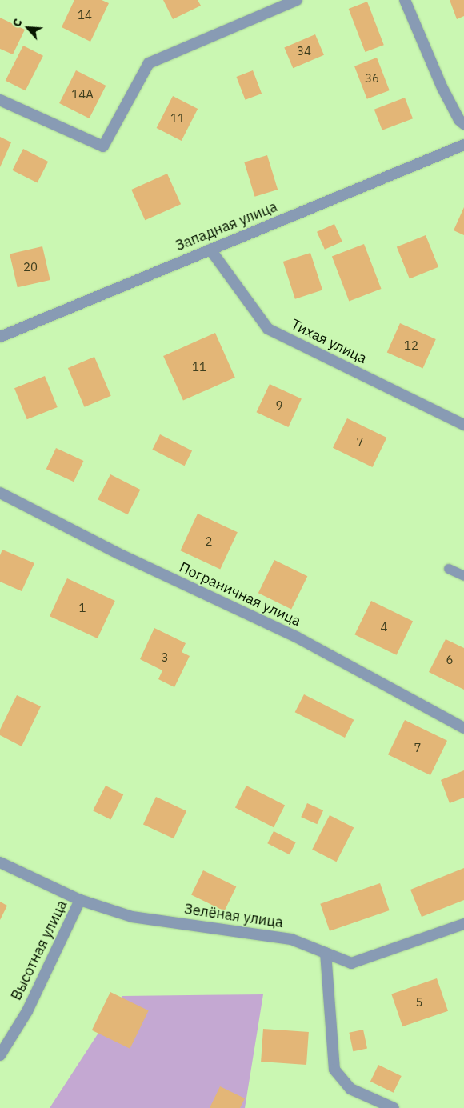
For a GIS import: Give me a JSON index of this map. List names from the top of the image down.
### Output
{
  "streets": {
    "street": [
      "Западная улица",
      "Тихая улица",
      "Пограничная улица",
      "Зелёная улица",
      "Высотная улица"
    ]
  },
  "crossings": [
    ["Западная улица", "Тихая улица"],
    ["Зелёная улица", "Высотная улица"]
  ],
  "house_numbers": [
    "14",
    "34",
    "36",
    "14А",
    "11",
    "20",
    "12",
    "11",
    "9",
    "7",
    "2",
    "1",
    "4",
    "3",
    "6",
    "7",
    "5"
  ],
  "north": "top left"
}
